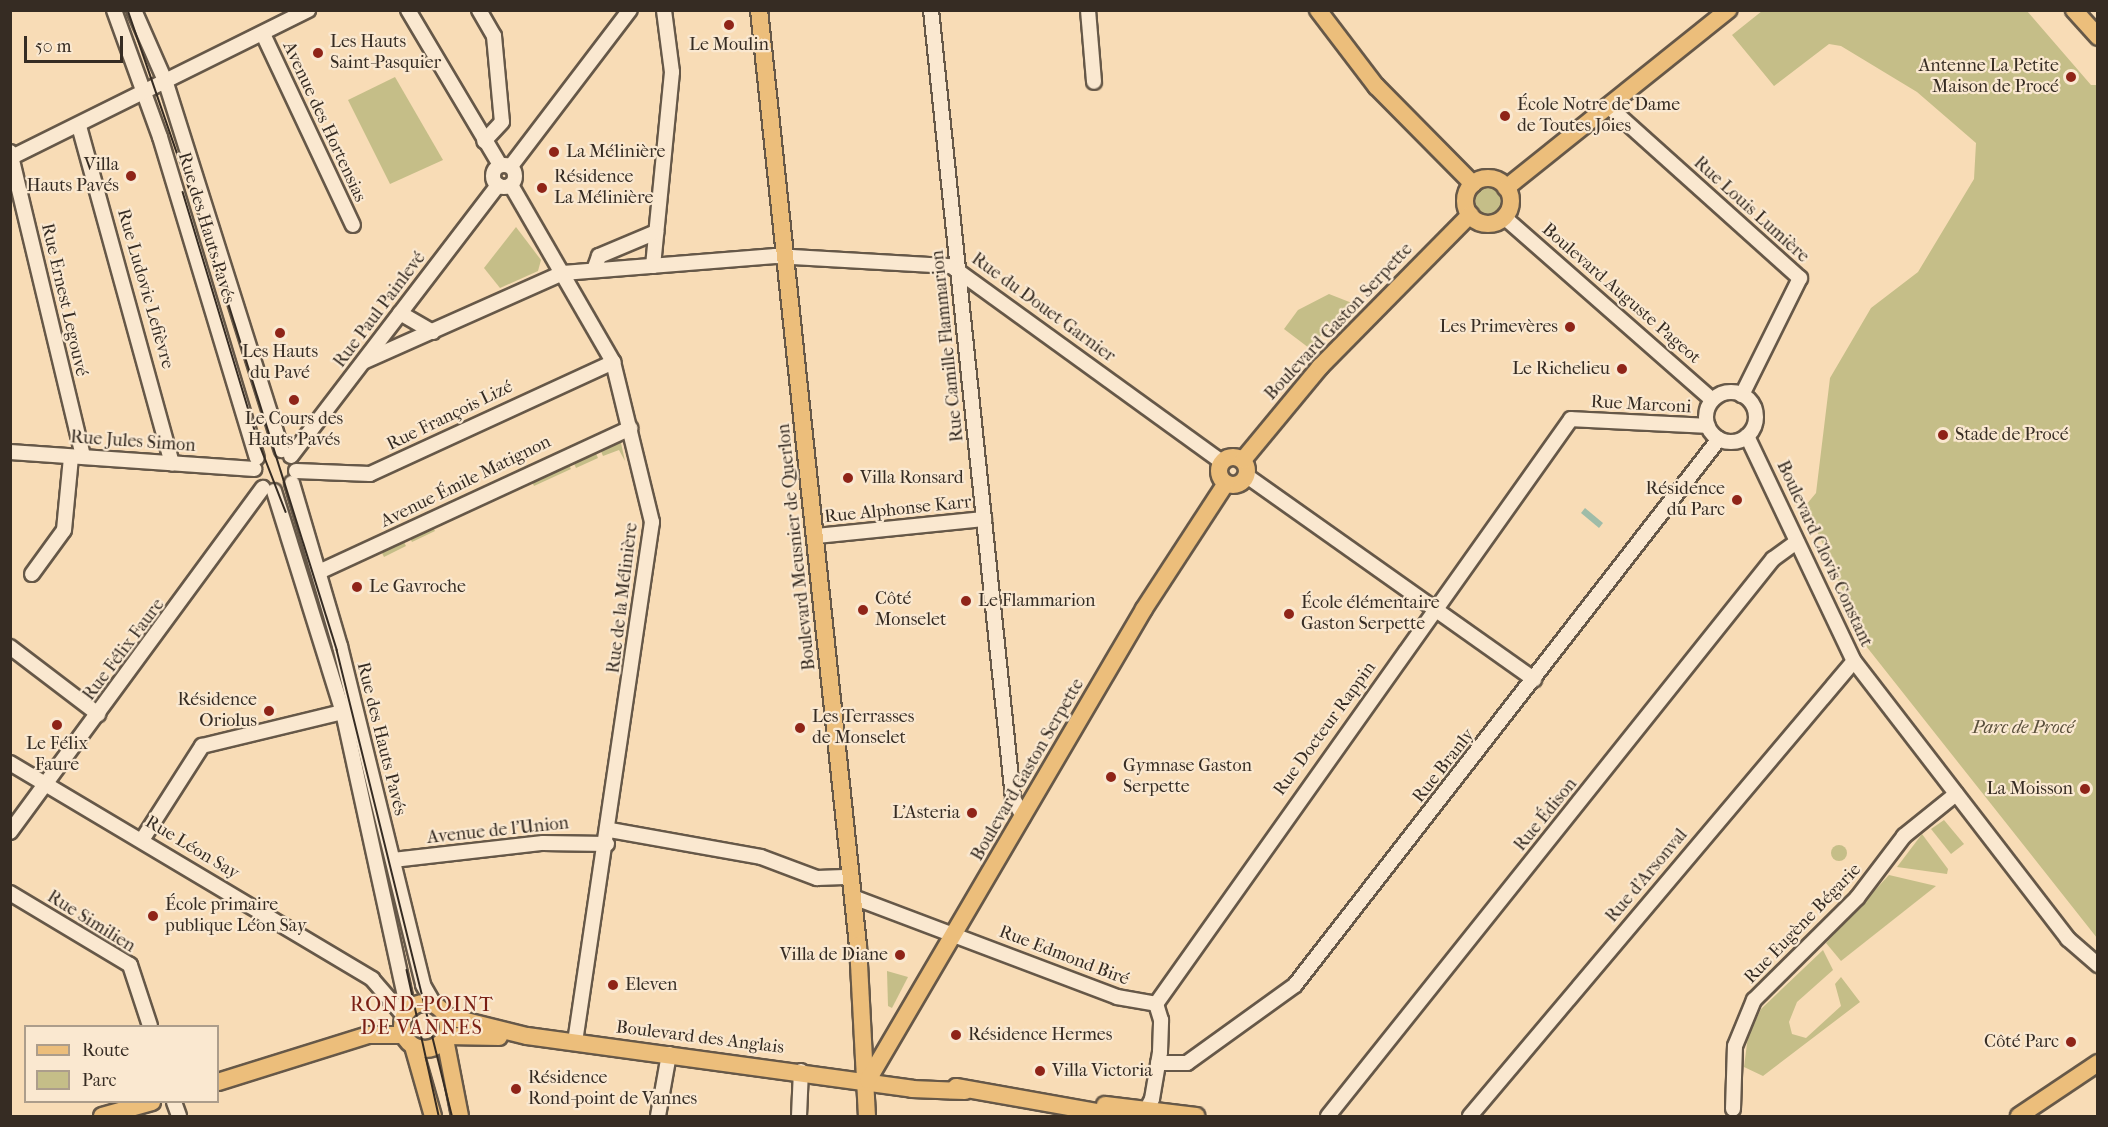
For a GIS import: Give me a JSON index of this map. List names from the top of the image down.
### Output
{
  "streets": {
    "main road": ["Boulevard Gaston Serpette", "Boulevard Meusnier de Querlon", "Boulevard des Anglais"],
    "street": [
      "Avenue des Hortensias",
      "Rue Louis Lumière",
      "Rue des Hauts Pavés",
      "Rue Ludovic Lefièvre",
      "Boulevard Auguste Pageot",
      "Rue Ernest Legouvé",
      "Rue du Douet Garnier",
      "Rue Paul Painlevé",
      "Rue Camille Flammarion",
      "Rue Marconi",
      "Rue François Lizé",
      "Rue Jules Simon",
      "Avenue Émile Matignon",
      "Rue Alphonse Karr",
      "Boulevard Clovis Constant",
      "Rue de la Mélinière",
      "Rue Félix Faure",
      "Rue Docteur Rappin",
      "Rue Branly",
      "Rue Édison",
      "Avenue de l'Union",
      "Rue Léon Say",
      "Rue d'Arsonval",
      "Rue Similien",
      "Rue Eugène Bégarie",
      "Rue Edmond Biré"
    ]
  },
  "crossings": [
    ["Rue Louis Lumière", "Boulevard Auguste Pageot"],
    ["Rue Louis Lumière", "Rue Marconi"],
    ["Rue Louis Lumière", "Boulevard Clovis Constant"],
    ["Rue Louis Lumière", "Rue Branly"],
    ["Rue des Hauts Pavés", "Rue Paul Painlevé"],
    ["Rue des Hauts Pavés", "Rue François Lizé"],
    ["Rue des Hauts Pavés", "Rue Jules Simon"],
    ["Rue des Hauts Pavés", "Avenue Émile Matignon"],
    ["Rue des Hauts Pavés", "Rue Félix Faure"],
    ["Rue des Hauts Pavés", "Avenue de l'Union"],
    ["Rue des Hauts Pavés", "Rue Léon Say"],
    ["Rue des Hauts Pavés", "Boulevard des Anglais"],
    ["Rue Ludovic Lefièvre", "Rue Jules Simon"],
    ["Boulevard Auguste Pageot", "Boulevard Gaston Serpette"],
    ["Boulevard Auguste Pageot", "Rue Marconi"],
    ["Boulevard Auguste Pageot", "Boulevard Clovis Constant"],
    ["Boulevard Auguste Pageot", "Rue Branly"],
    ["Rue Ernest Legouvé", "Rue Jules Simon"],
    ["Rue du Douet Garnier", "Rue Paul Painlevé"],
    ["Rue du Douet Garnier", "Boulevard Gaston Serpette"],
    ["Rue du Douet Garnier", "Rue Camille Flammarion"],
    ["Rue du Douet Garnier", "Boulevard Meusnier de Querlon"],
    ["Rue du Douet Garnier", "Rue de la Mélinière"],
    ["Rue Paul Painlevé", "Rue de la Mélinière"],
    ["Boulevard Gaston Serpette", "Rue Camille Flammarion"],
    ["Boulevard Gaston Serpette", "Boulevard Meusnier de Querlon"],
    ["Boulevard Gaston Serpette", "Rue Edmond Biré"],
    ["Boulevard Gaston Serpette", "Boulevard des Anglais"],
    ["Rue Camille Flammarion", "Rue Alphonse Karr"],
    ["Rue Marconi", "Boulevard Clovis Constant"],
    ["Rue Marconi", "Rue Docteur Rappin"],
    ["Rue Marconi", "Rue Branly"],
    ["Rue François Lizé", "Rue de la Mélinière"],
    ["Avenue Émile Matignon", "Rue de la Mélinière"],
    ["Rue Alphonse Karr", "Boulevard Meusnier de Querlon"],
    ["Boulevard Meusnier de Querlon", "Rue Edmond Biré"],
    ["Boulevard Meusnier de Querlon", "Boulevard des Anglais"],
    ["Boulevard Clovis Constant", "Rue Branly"],
    ["Boulevard Clovis Constant", "Rue Édison"],
    ["Boulevard Clovis Constant", "Rue d'Arsonval"],
    ["Boulevard Clovis Constant", "Rue Eugène Bégarie"],
    ["Rue de la Mélinière", "Avenue de l'Union"],
    ["Rue de la Mélinière", "Boulevard des Anglais"],
    ["Rue Félix Faure", "Rue Léon Say"],
    ["Rue Docteur Rappin", "Rue Edmond Biré"],
    ["Rue Léon Say", "Boulevard des Anglais"]
  ],
  "districts": ["ROND-POINT DE VANNES"],
  "parks": ["Parc de Procé"],
  "places": [
    "Le Moulin",
    "Les Hauts Saint-Pasquier",
    "Antenne La Petite Maison de Procé",
    "École Notre de Dame de Toutes Joies",
    "La Mélinière",
    "Villa Hauts Pavés",
    "Résidence La Mélinière",
    "Les Primevères",
    "Les Hauts du Pavé",
    "Le Richelieu",
    "Le Cours des Hauts Pavés",
    "Stade de Procé",
    "Villa Ronsard",
    "Résidence du Parc",
    "Le Gavroche",
    "Le Flammarion",
    "Côté Monselet",
    "École élémentaire Gaston Serpette",
    "Résidence Oriolus",
    "Le Félix Faure",
    "Les Terrasses de Monselet",
    "Gymnase Gaston Serpette",
    "La Moisson",
    "L'Asteria",
    "École primaire publique Léon Say",
    "Villa de Diane",
    "Eleven",
    "Résidence Hermes",
    "Côté Parc",
    "Villa Victoria",
    "Résidence Rond-point de Vannes"
  ],
  "legend": ["Route", "Parc"],
  "scale_bar": "50 m"
}
